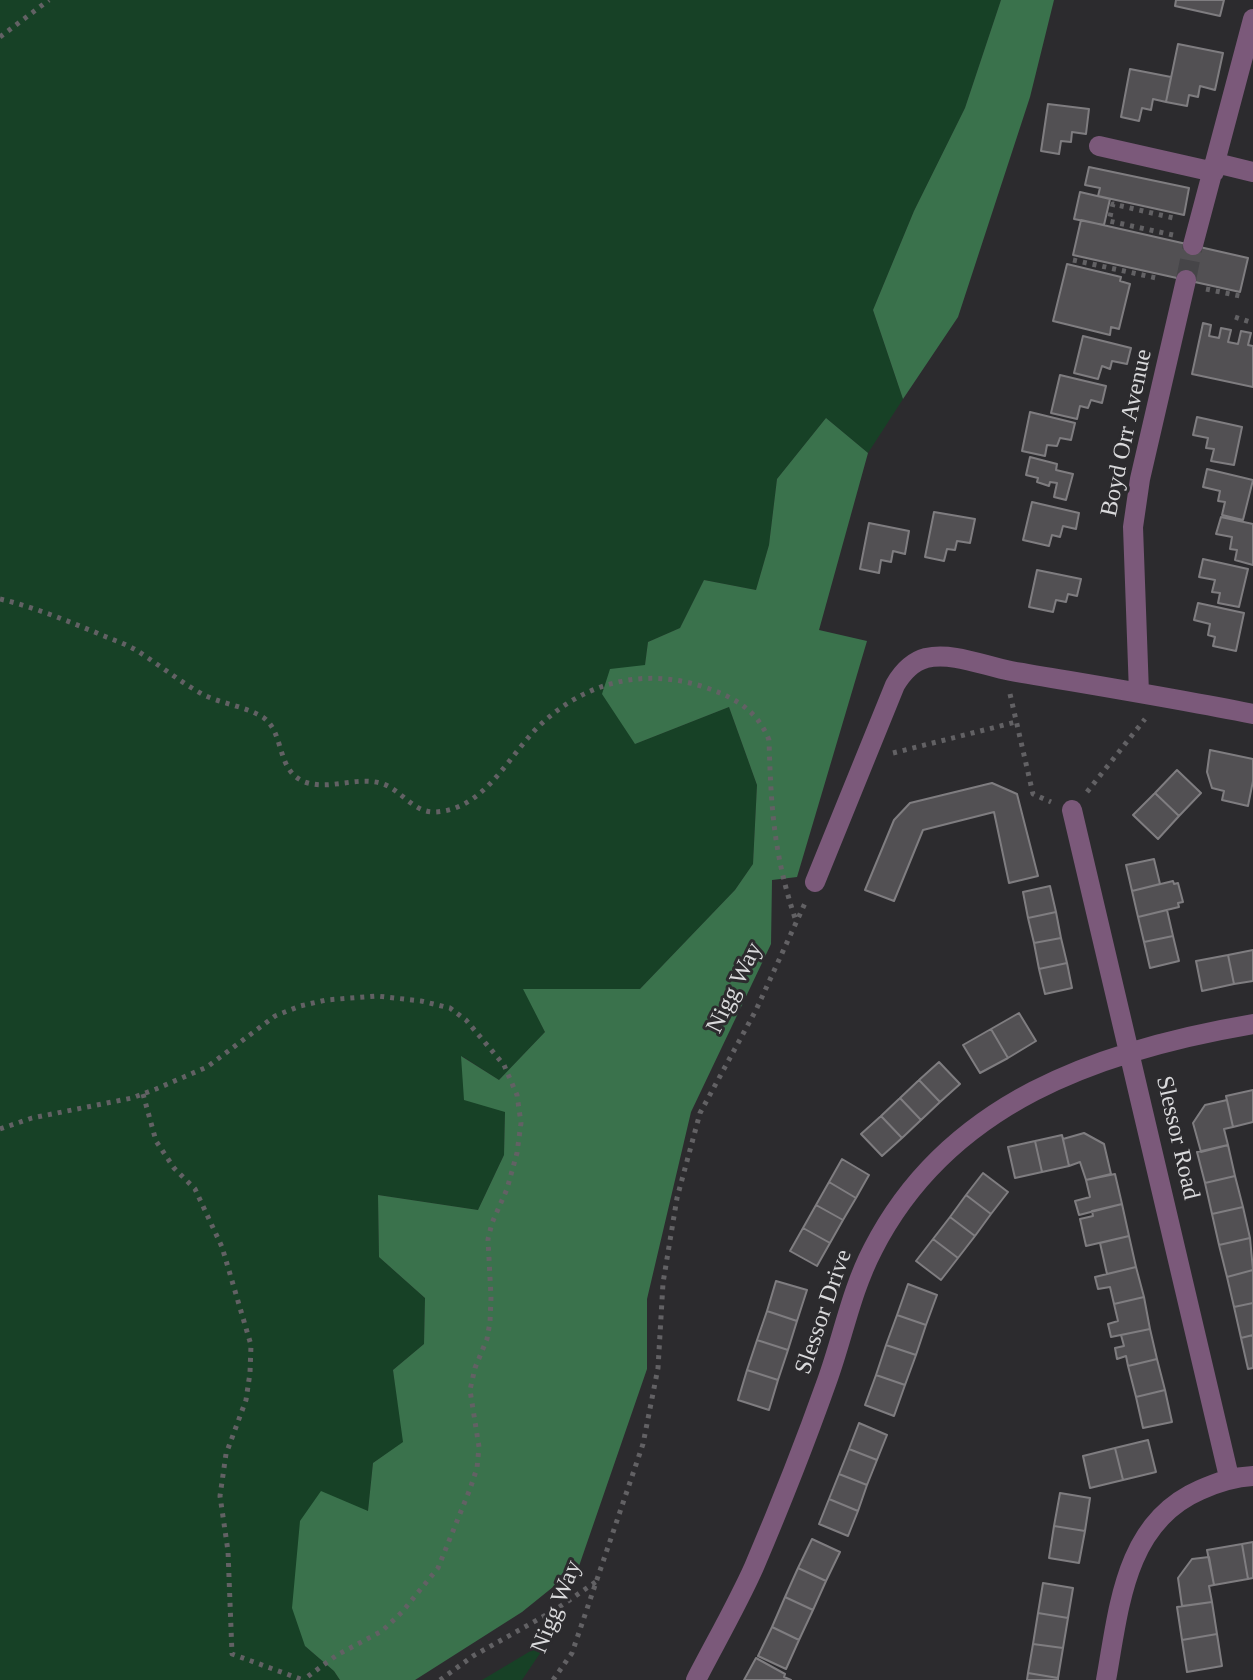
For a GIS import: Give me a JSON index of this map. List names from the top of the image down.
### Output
{
  "streets": {
    "street": ["Boyd Orr Avenue", "Slessor Road", "Slessor Drive"],
    "path": ["Nigg Way"]
  },
  "crossings": [
    ["Slessor Road", "Slessor Drive"]
  ]
}
